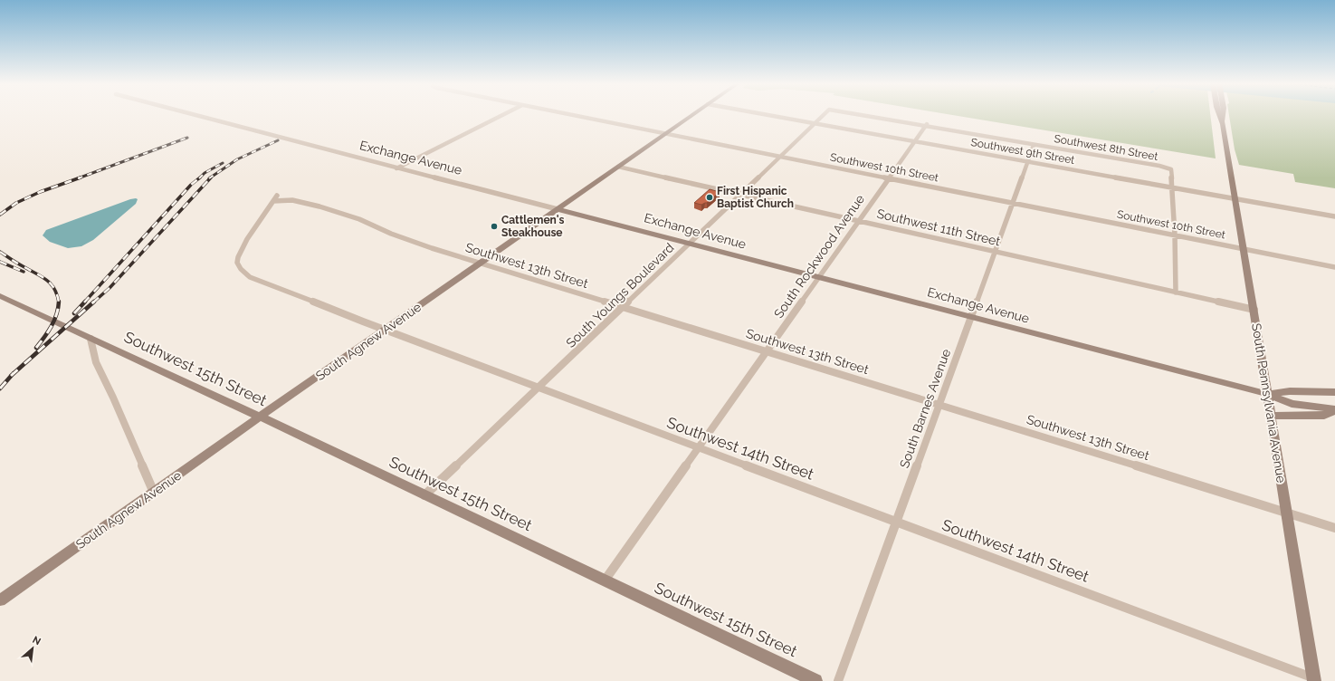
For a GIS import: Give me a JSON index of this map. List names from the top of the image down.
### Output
{
  "streets": {
    "main road": [
      "Exchange Avenue",
      "South Agnew Avenue",
      "Southwest 15th Street",
      "South Pennsylvania Avenue"
    ],
    "street": [
      "Southwest 8th Street",
      "Southwest 9th Street",
      "Southwest 10th Street",
      "Southwest 11th Street",
      "South Rockwood Avenue",
      "Southwest 13th Street",
      "South Youngs Boulevard",
      "South Barnes Avenue",
      "Southwest 14th Street"
    ]
  },
  "crossings": [
    ["Southwest 8th Street", "Southwest 9th Street"],
    ["Southwest 8th Street", "Southwest 10th Street"],
    ["Southwest 8th Street", "Southwest 11th Street"],
    ["Southwest 8th Street", "South Rockwood Avenue"],
    ["Southwest 8th Street", "South Barnes Avenue"],
    ["Southwest 9th Street", "South Rockwood Avenue"],
    ["Southwest 9th Street", "South Youngs Boulevard"],
    ["Southwest 9th Street", "South Pennsylvania Avenue"],
    ["Southwest 9th Street", "South Barnes Avenue"],
    ["Exchange Avenue", "South Rockwood Avenue"],
    ["Exchange Avenue", "South Youngs Boulevard"],
    ["Exchange Avenue", "South Agnew Avenue"],
    ["Exchange Avenue", "South Pennsylvania Avenue"],
    ["Exchange Avenue", "South Barnes Avenue"],
    ["Southwest 10th Street", "South Rockwood Avenue"],
    ["Southwest 10th Street", "South Youngs Boulevard"],
    ["Southwest 10th Street", "South Agnew Avenue"],
    ["Southwest 10th Street", "South Pennsylvania Avenue"],
    ["Southwest 10th Street", "South Barnes Avenue"],
    ["Southwest 11th Street", "South Rockwood Avenue"],
    ["Southwest 11th Street", "South Youngs Boulevard"],
    ["Southwest 11th Street", "South Agnew Avenue"],
    ["Southwest 11th Street", "South Pennsylvania Avenue"],
    ["Southwest 11th Street", "South Barnes Avenue"],
    ["South Rockwood Avenue", "Southwest 13th Street"],
    ["South Rockwood Avenue", "Southwest 15th Street"],
    ["South Rockwood Avenue", "Southwest 14th Street"],
    ["Southwest 13th Street", "South Youngs Boulevard"],
    ["Southwest 13th Street", "South Agnew Avenue"],
    ["Southwest 13th Street", "South Pennsylvania Avenue"],
    ["Southwest 13th Street", "South Barnes Avenue"],
    ["Southwest 13th Street", "Southwest 14th Street"],
    ["South Youngs Boulevard", "Southwest 15th Street"],
    ["South Youngs Boulevard", "Southwest 14th Street"],
    ["South Agnew Avenue", "Southwest 15th Street"],
    ["South Agnew Avenue", "Southwest 14th Street"],
    ["South Pennsylvania Avenue", "Southwest 14th Street"],
    ["South Barnes Avenue", "Southwest 14th Street"]
  ],
  "places": ["First Hispanic Baptist Church", "Cattlemen's Steakhouse"],
  "north": "top right"
}
